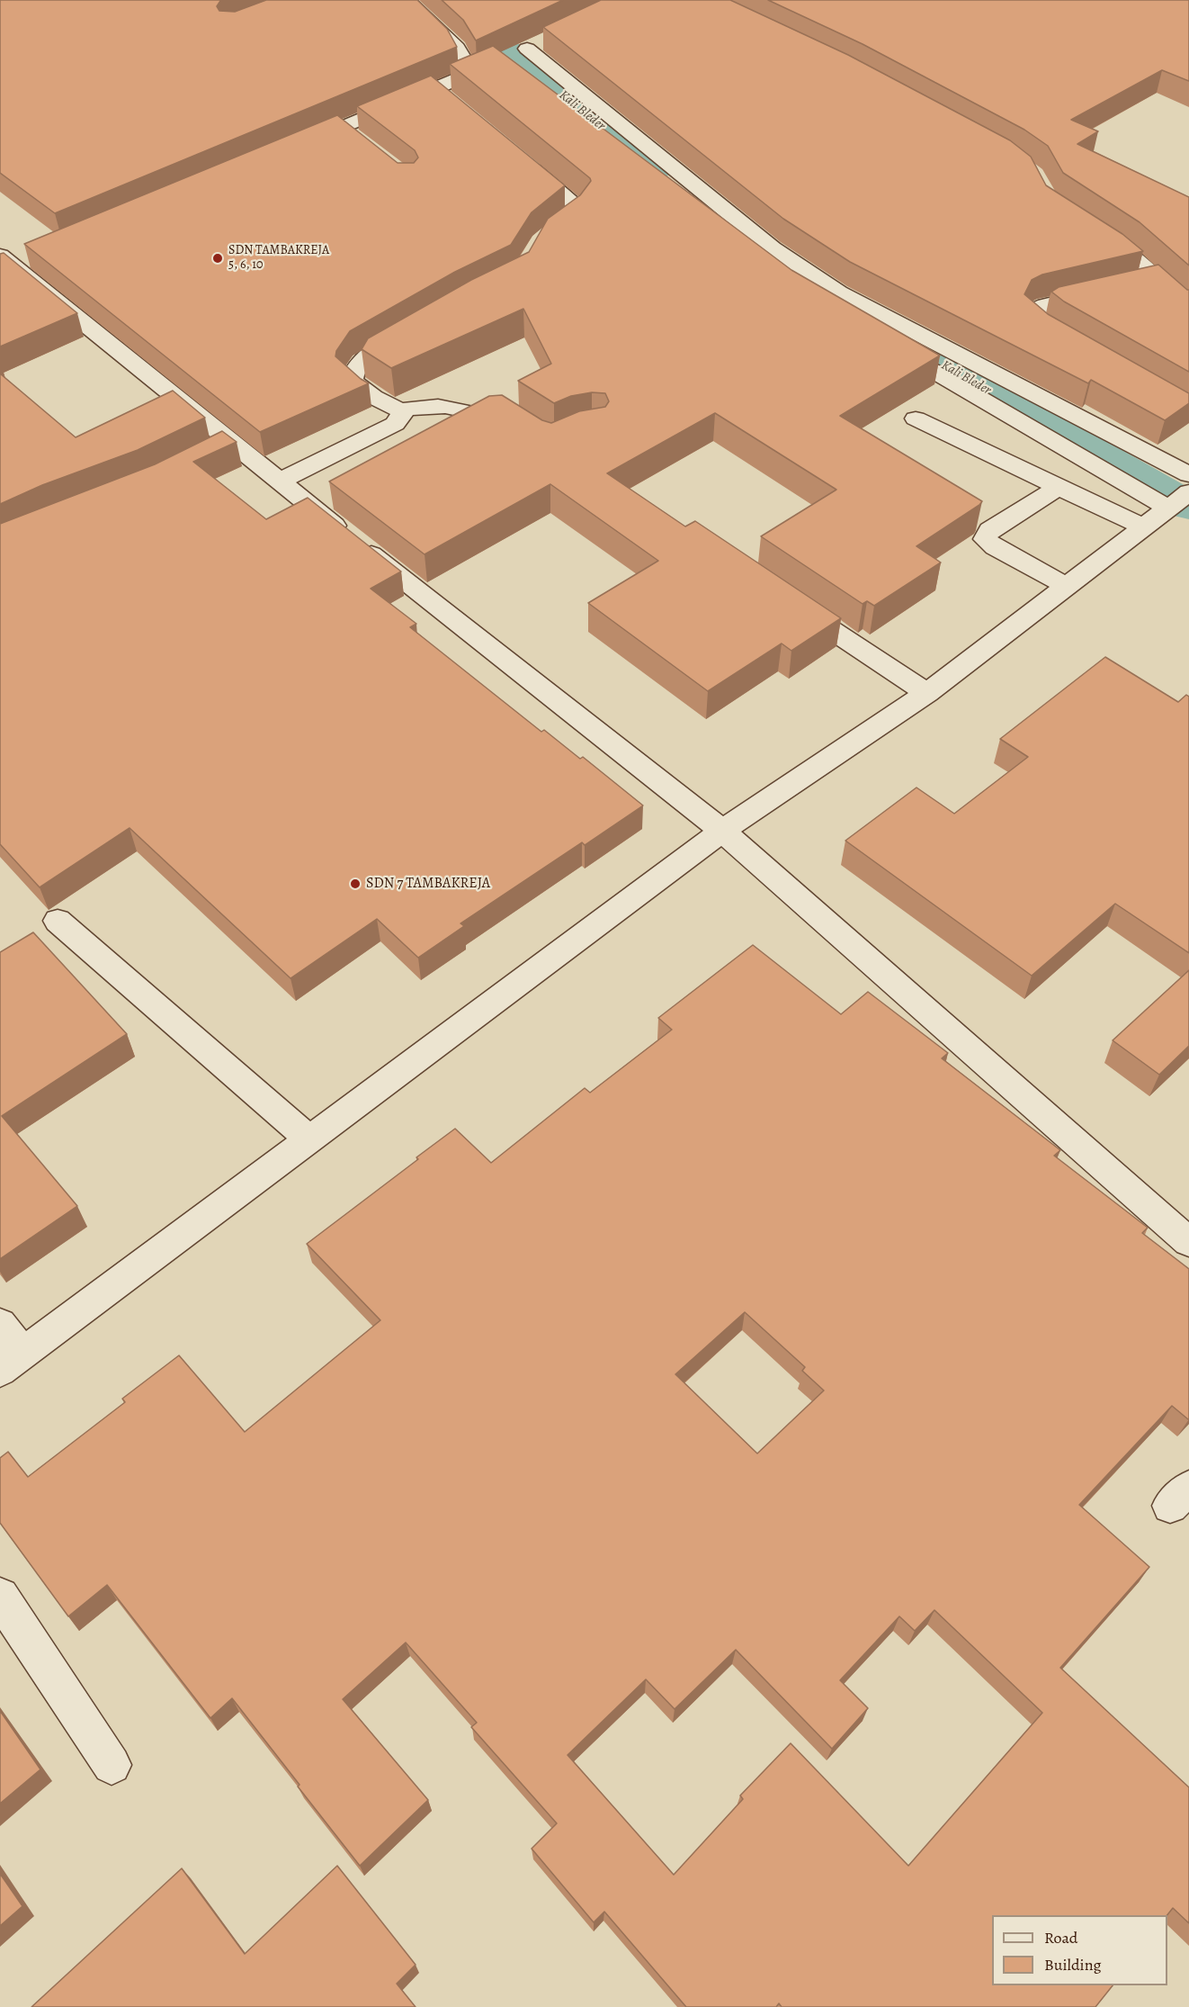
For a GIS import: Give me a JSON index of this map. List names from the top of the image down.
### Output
{
  "water": ["Kali Bleder"],
  "places": ["SDN TAMBAKREJA 5, 6, 10", "SDN 7 TAMBAKREJA"],
  "legend": ["Road", "Building"]
}
